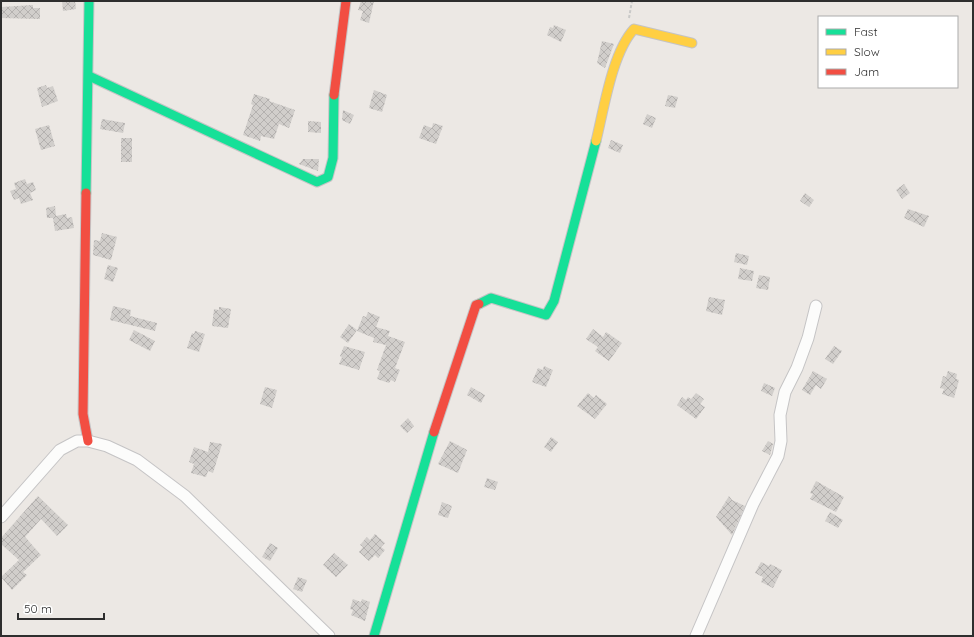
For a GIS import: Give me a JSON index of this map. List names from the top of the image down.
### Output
{
  "legend": ["Fast", "Slow", "Jam"],
  "scale_bar": "50 m"
}
